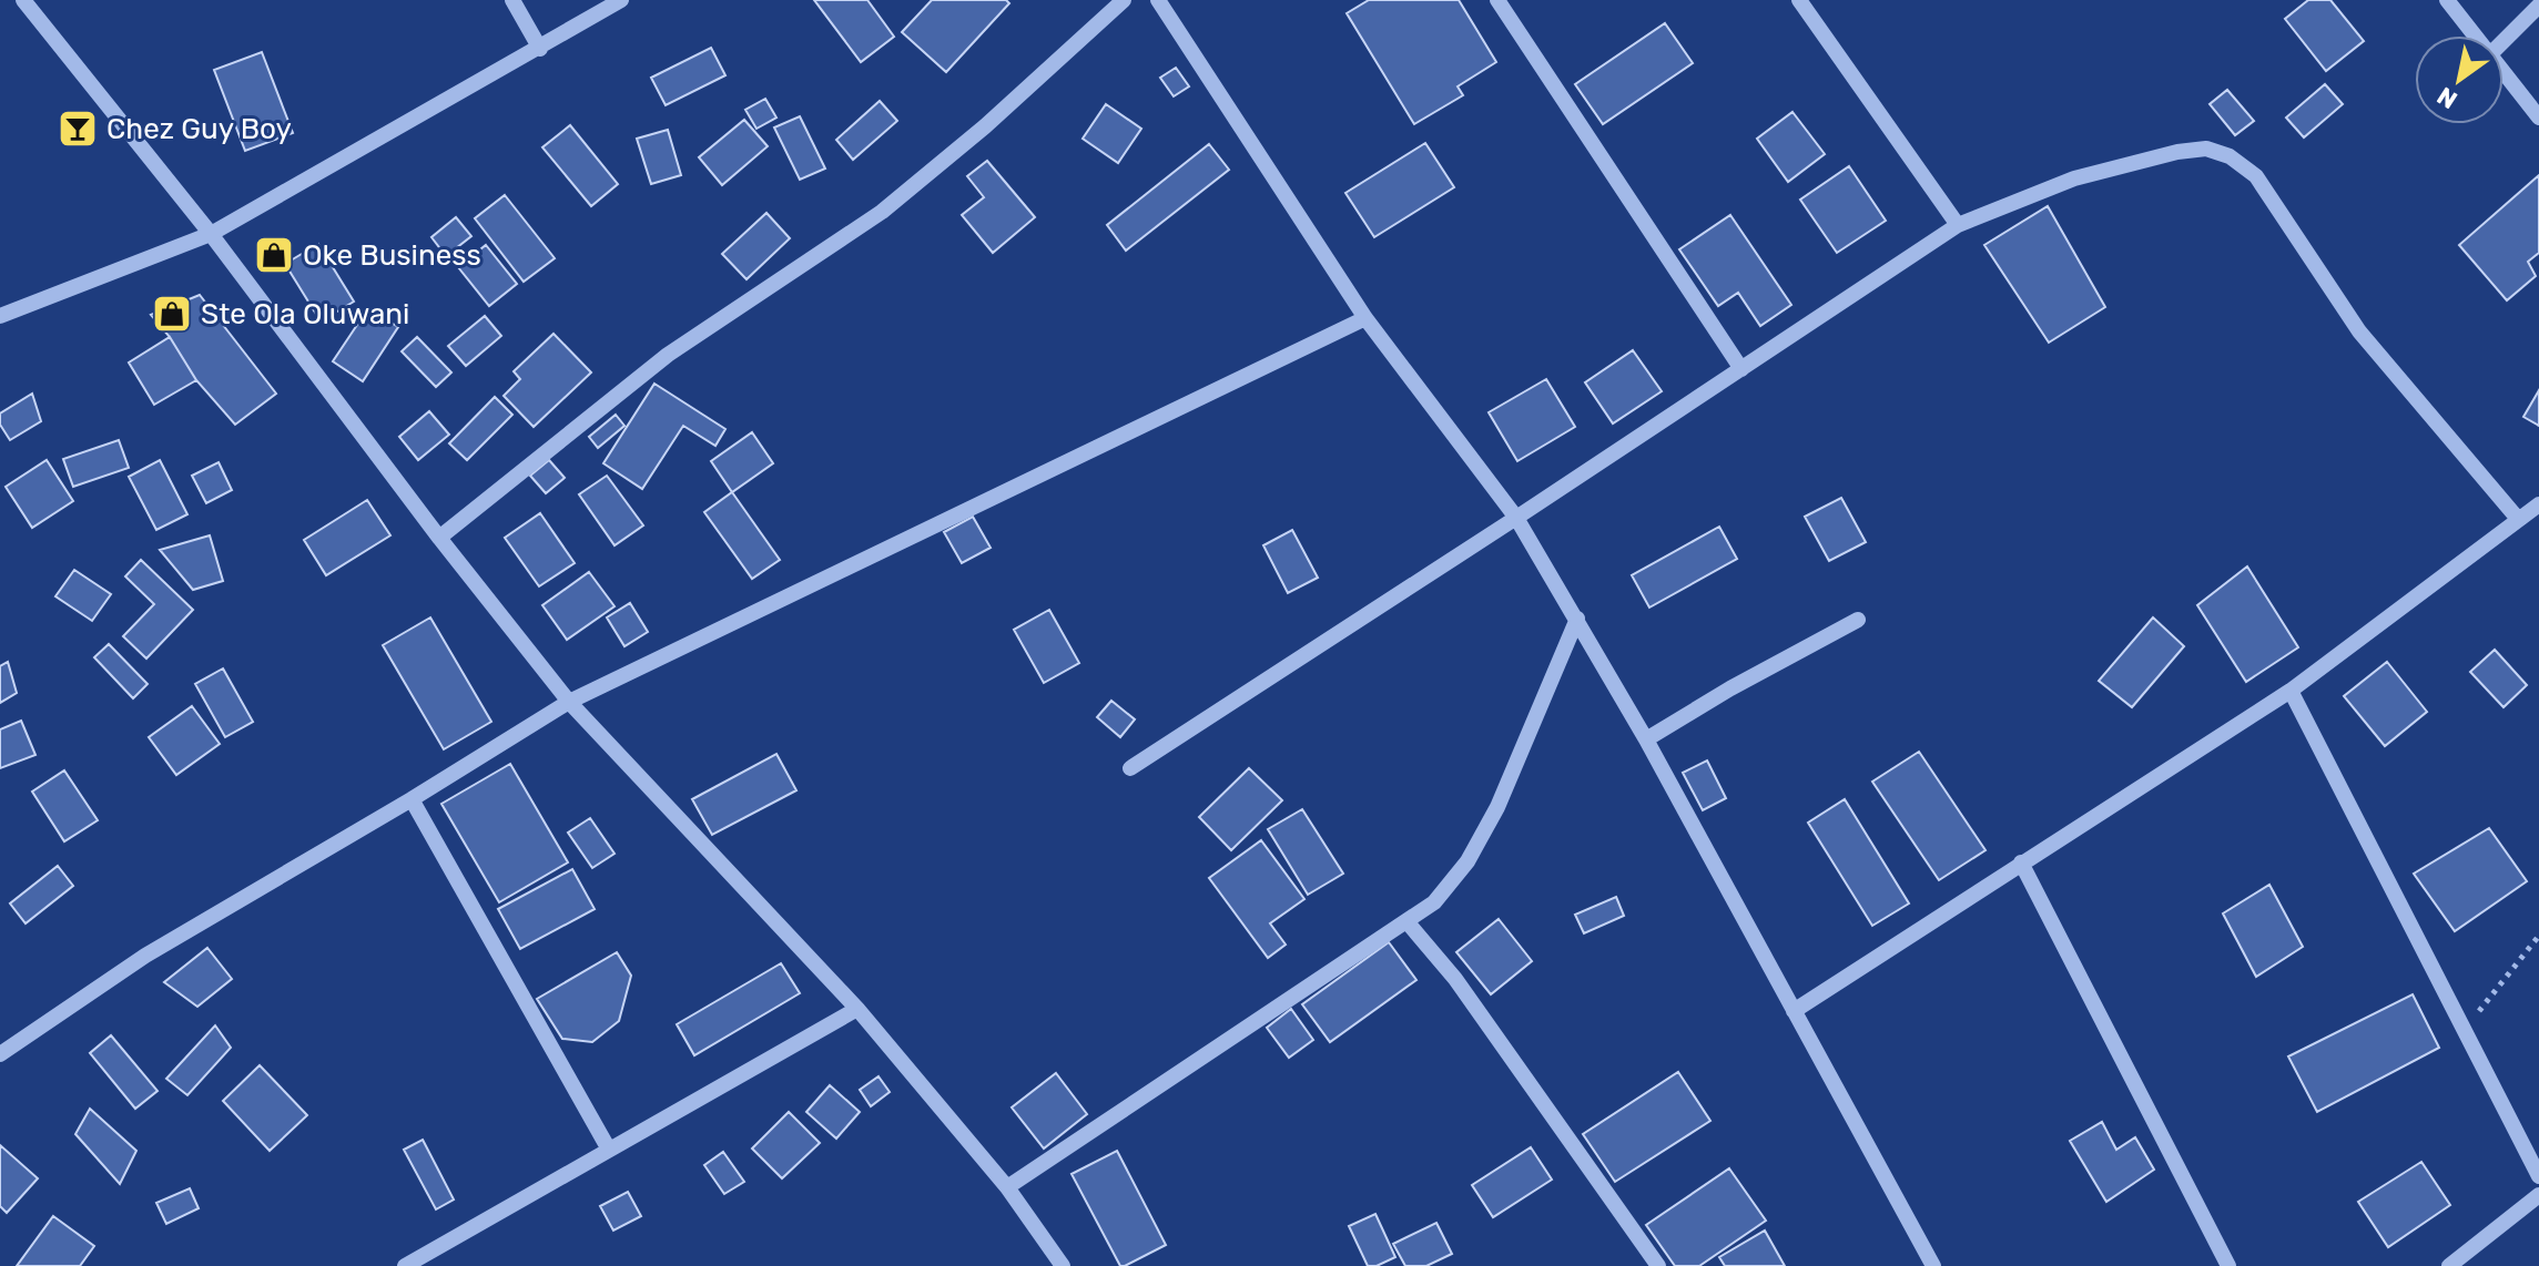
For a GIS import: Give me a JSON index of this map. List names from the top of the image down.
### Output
{
  "places": {
    "bar": ["Chez Guy Boy"],
    "shop": ["Oke Business", "Ste Ola Oluwani"]
  },
  "north": "bottom left"
}
